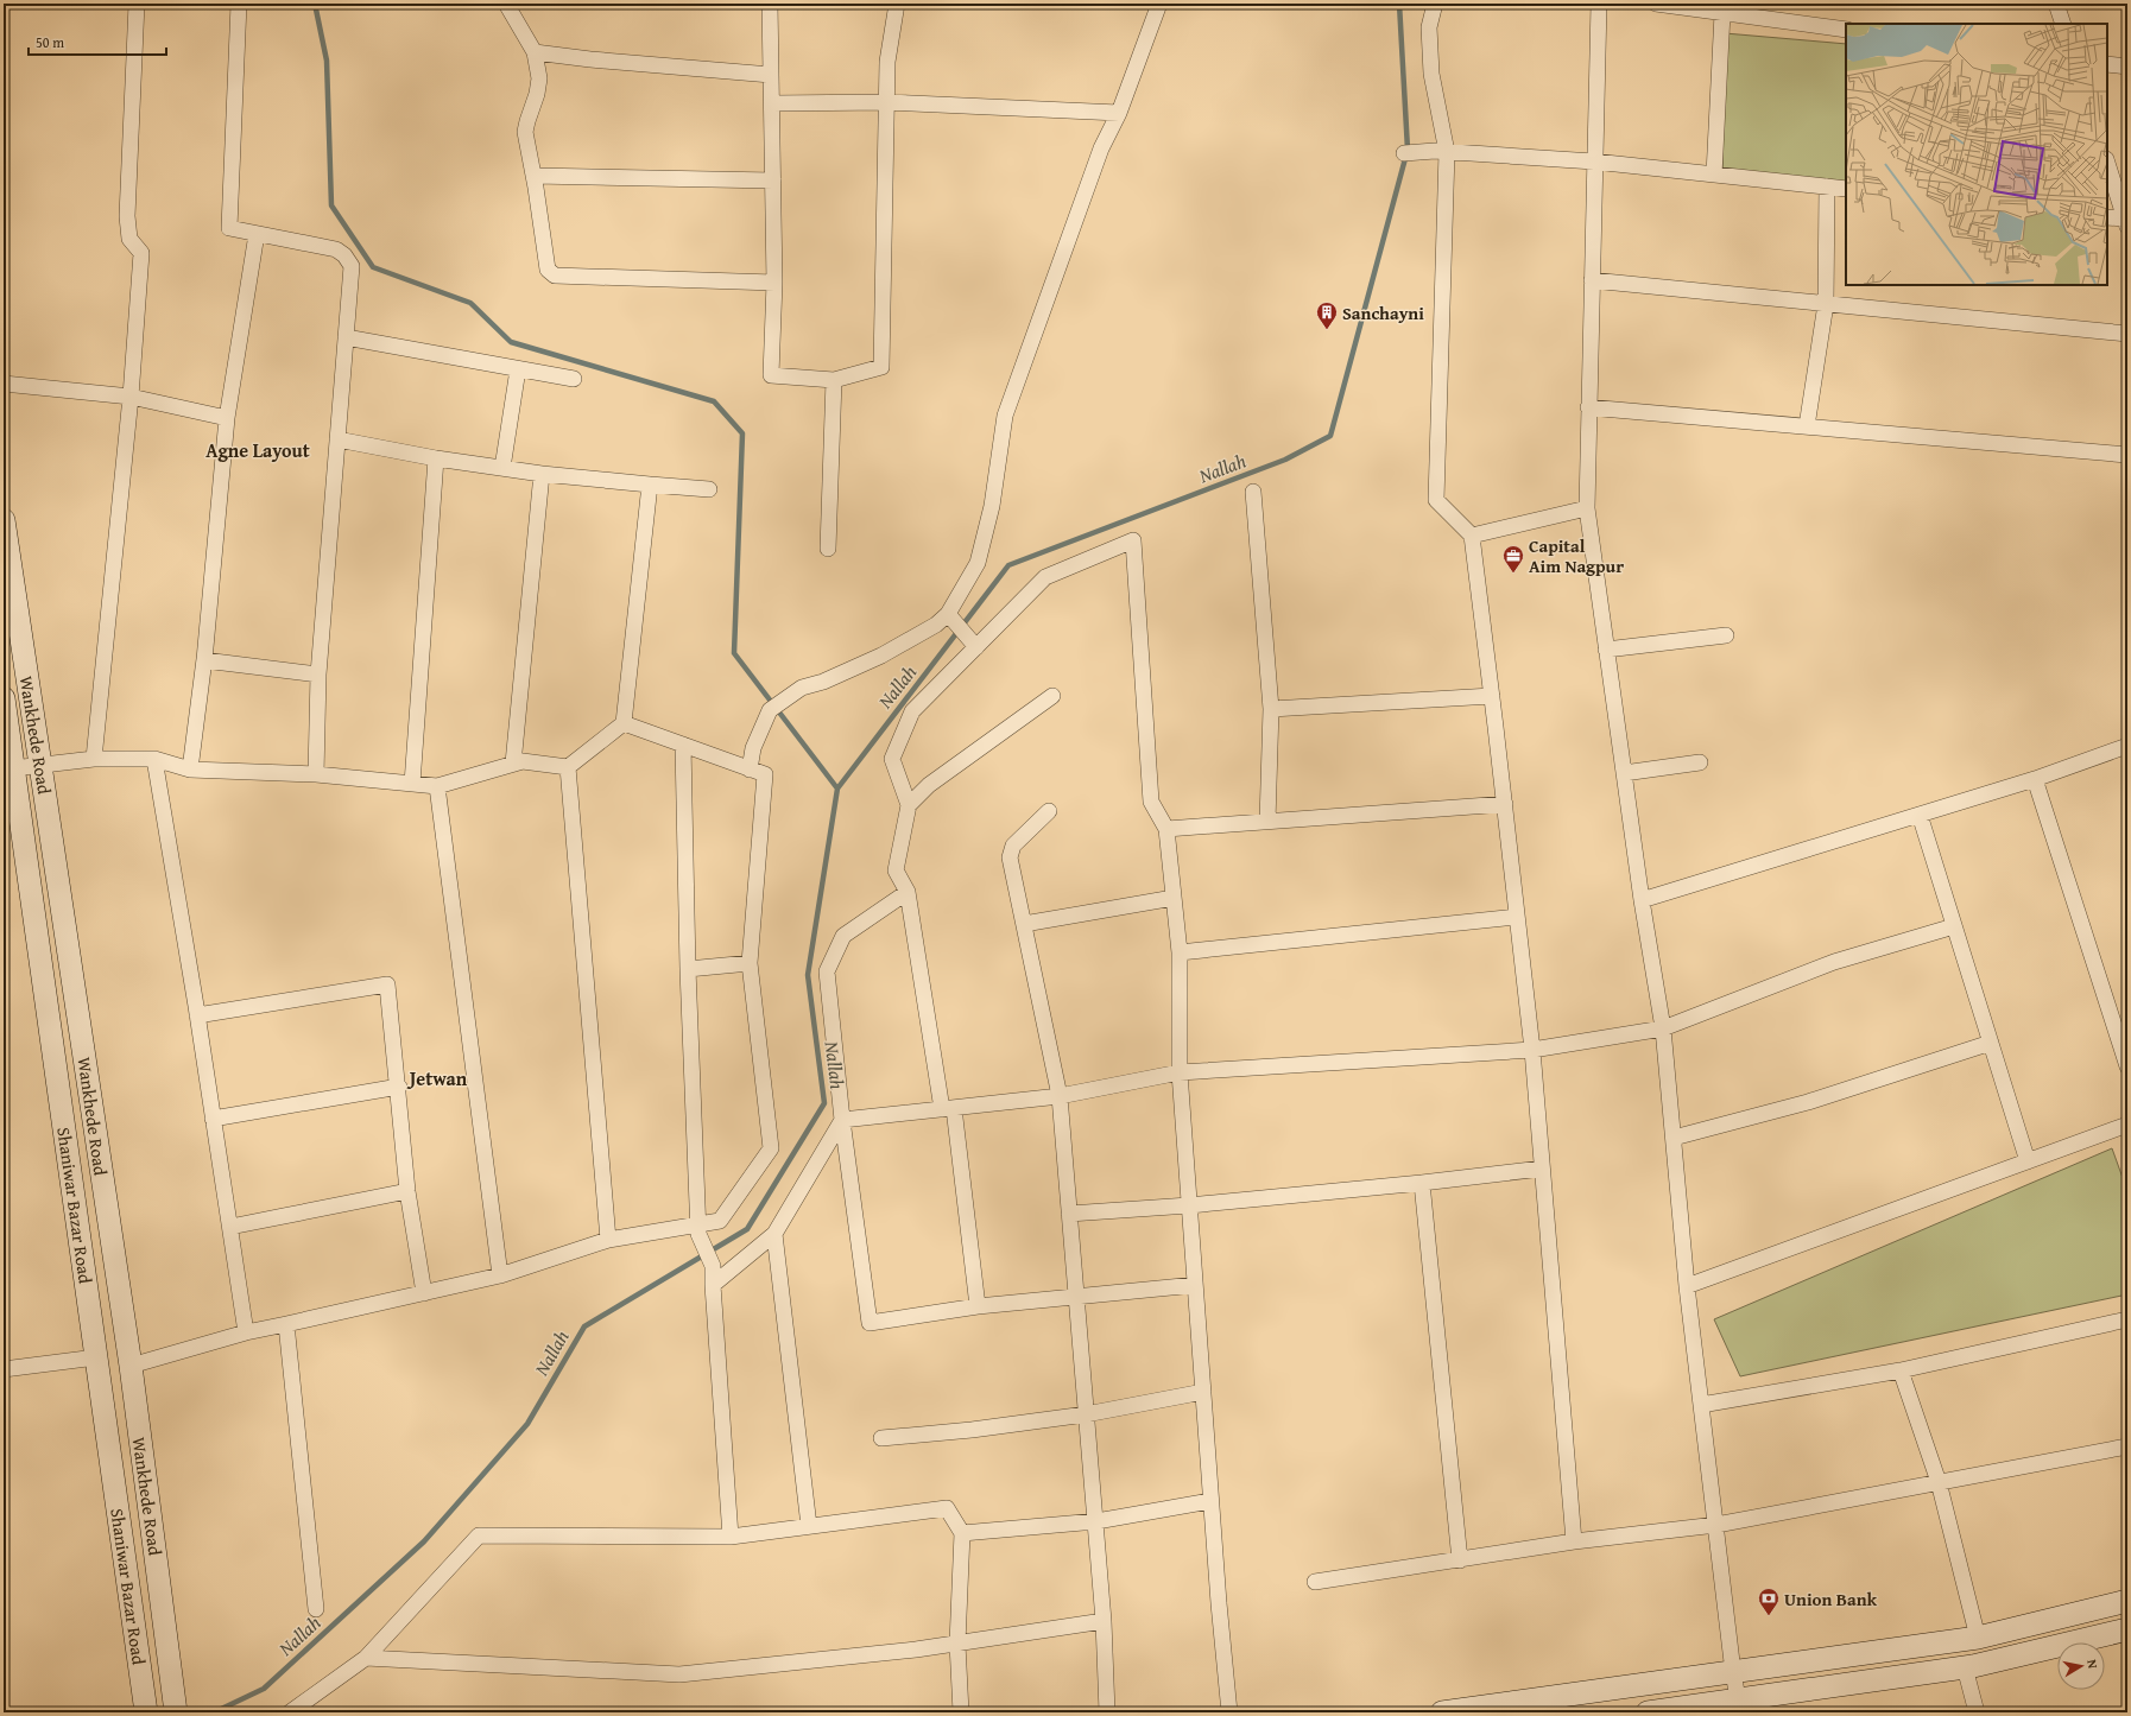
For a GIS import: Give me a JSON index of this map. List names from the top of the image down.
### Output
{
  "streets": {
    "main road": ["Wankhede Road", "Shaniwar Bazar Road"]
  },
  "districts": ["Agne Layout", "Jetwan"],
  "water": ["Nallah"],
  "places": {
    "building": ["Sanchayni"],
    "office": ["Capital Aim Nagpur"],
    "bank": ["Union Bank"]
  },
  "scale_bar": "50 m",
  "north": "right"
}
